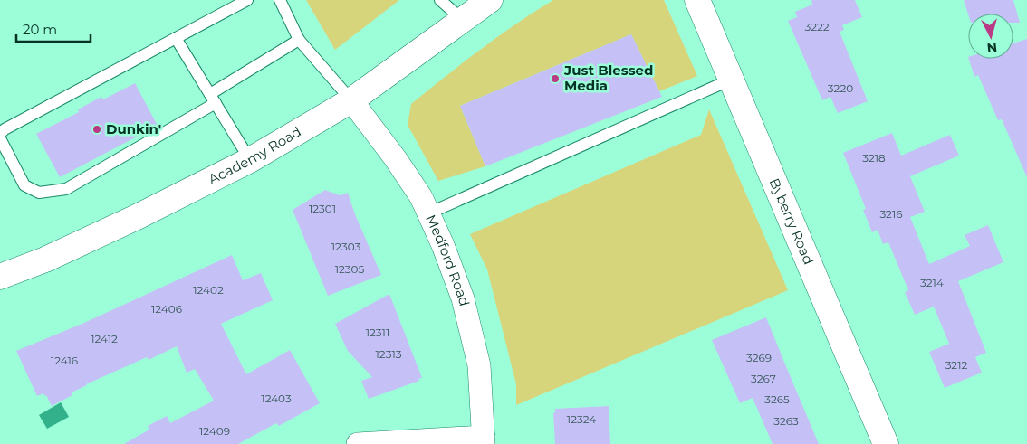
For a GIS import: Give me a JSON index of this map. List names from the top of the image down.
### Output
{
  "streets": {
    "main road": ["Academy Road", "Byberry Road"],
    "street": ["Medford Road"]
  },
  "crossings": [
    ["Academy Road", "Medford Road"]
  ],
  "places": ["Just Blessed Media", "Dunkin'"],
  "house_numbers": [
    "3222",
    "3220",
    "3218",
    "12301",
    "3216",
    "12303",
    "12305",
    "3214",
    "12402",
    "12406",
    "12311",
    "12412",
    "12313",
    "3269",
    "12416",
    "3212",
    "3267",
    "12403",
    "3265",
    "12324",
    "3263",
    "12409"
  ],
  "scale_bar": "20 m",
  "north": "bottom"
}
